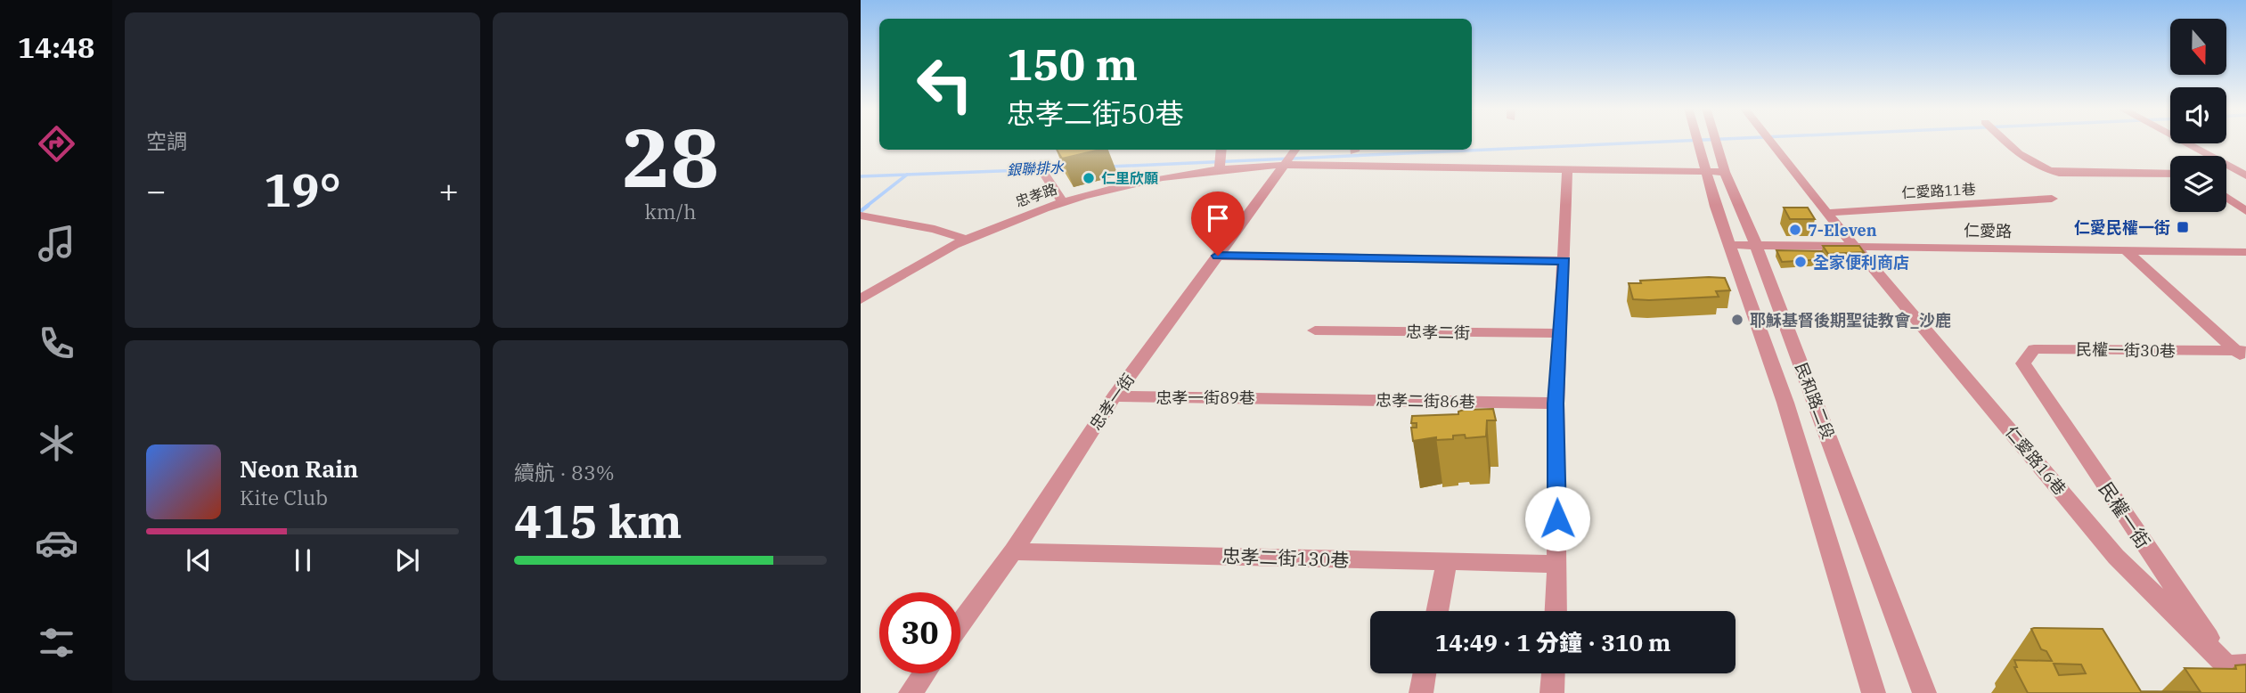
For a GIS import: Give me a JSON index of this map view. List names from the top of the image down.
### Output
{
  "streets": {
    "street": [
      "仁愛路11巷",
      "忠孝路",
      "仁愛路",
      "忠孝二街",
      "民權一街30巷",
      "忠孝一街89巷",
      "忠孝二街86巷",
      "民和路二段",
      "忠孝一街",
      "仁愛路16巷",
      "民權一街",
      "忠孝二街130巷"
    ]
  },
  "crossings": [
    ["忠孝路", "民和路二段"],
    ["忠孝路", "忠孝一街"],
    ["仁愛路", "民和路二段"],
    ["仁愛路", "仁愛路16巷"],
    ["民權一街30巷", "民權一街"],
    ["忠孝一街89巷", "忠孝二街86巷"],
    ["忠孝一街89巷", "忠孝一街"],
    ["忠孝一街", "忠孝二街130巷"],
    ["仁愛路16巷", "民權一街"]
  ],
  "water": ["銀聯排水"],
  "places": {
    "other": [
      "仁里欣願",
      "7-Eleven",
      "全家便利商店",
      "耶穌基督後期聖徒教會_沙鹿"
    ],
    "transit": ["仁愛民權一街"]
  },
  "north": "bottom",
  "page": {
    "tabs": "14:48",
    "tile": [
      "空調",
      ["28", "km/h"],
      ["續航 · 83%", "415 km"]
    ],
    "turn": ["150 m", "忠孝二街50巷"],
    "heat": ["−", "19°", "+"],
    "song": ["Neon Rain", "Kite Club"],
    "limit": "30",
    "trip": "14:49 · 1 分鐘 · 310 m"
  }
}
